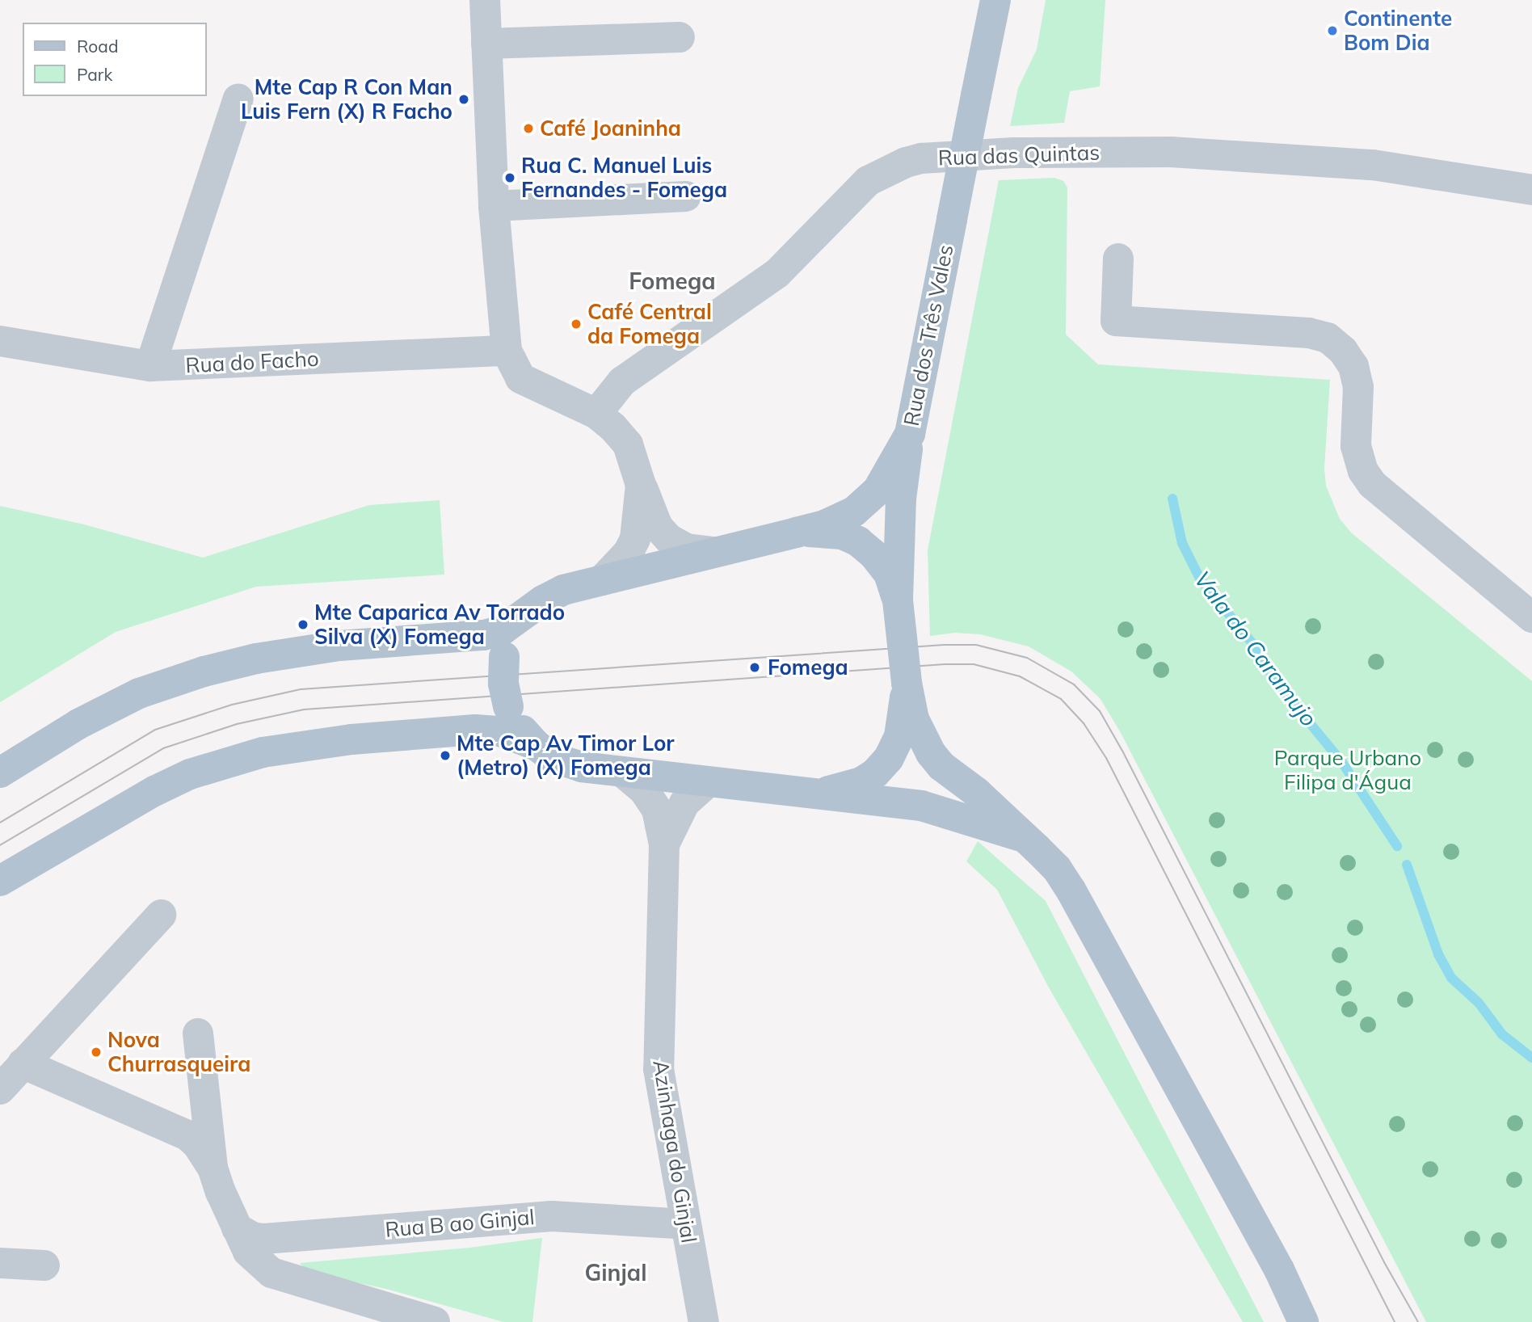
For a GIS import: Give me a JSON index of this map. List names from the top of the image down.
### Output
{
  "streets": {
    "main road": ["Rua dos Três Vales"],
    "street": [
      "Rua das Quintas",
      "Rua do Facho",
      "Azinhaga do Ginjal",
      "Rua B ao Ginjal"
    ]
  },
  "crossings": [
    ["Azinhaga do Ginjal", "Rua B ao Ginjal"]
  ],
  "districts": ["Fomega", "Ginjal"],
  "water": ["Vala do Caramujo"],
  "parks": ["Parque Urbano Filipa d'Água"],
  "places": [
    "Continente Bom Dia",
    "Mte Cap R Con Man Luis Fern (X) R Facho",
    "Café Joaninha",
    "Rua C. Manuel Luis Fernandes - Fomega",
    "Café Central da Fomega",
    "Mte Caparica Av Torrado Silva (X) Fomega",
    "Fomega",
    "Mte Cap Av Timor Lor (Metro) (X) Fomega",
    "Nova Churrasqueira"
  ],
  "legend": ["Road", "Park"]
}
